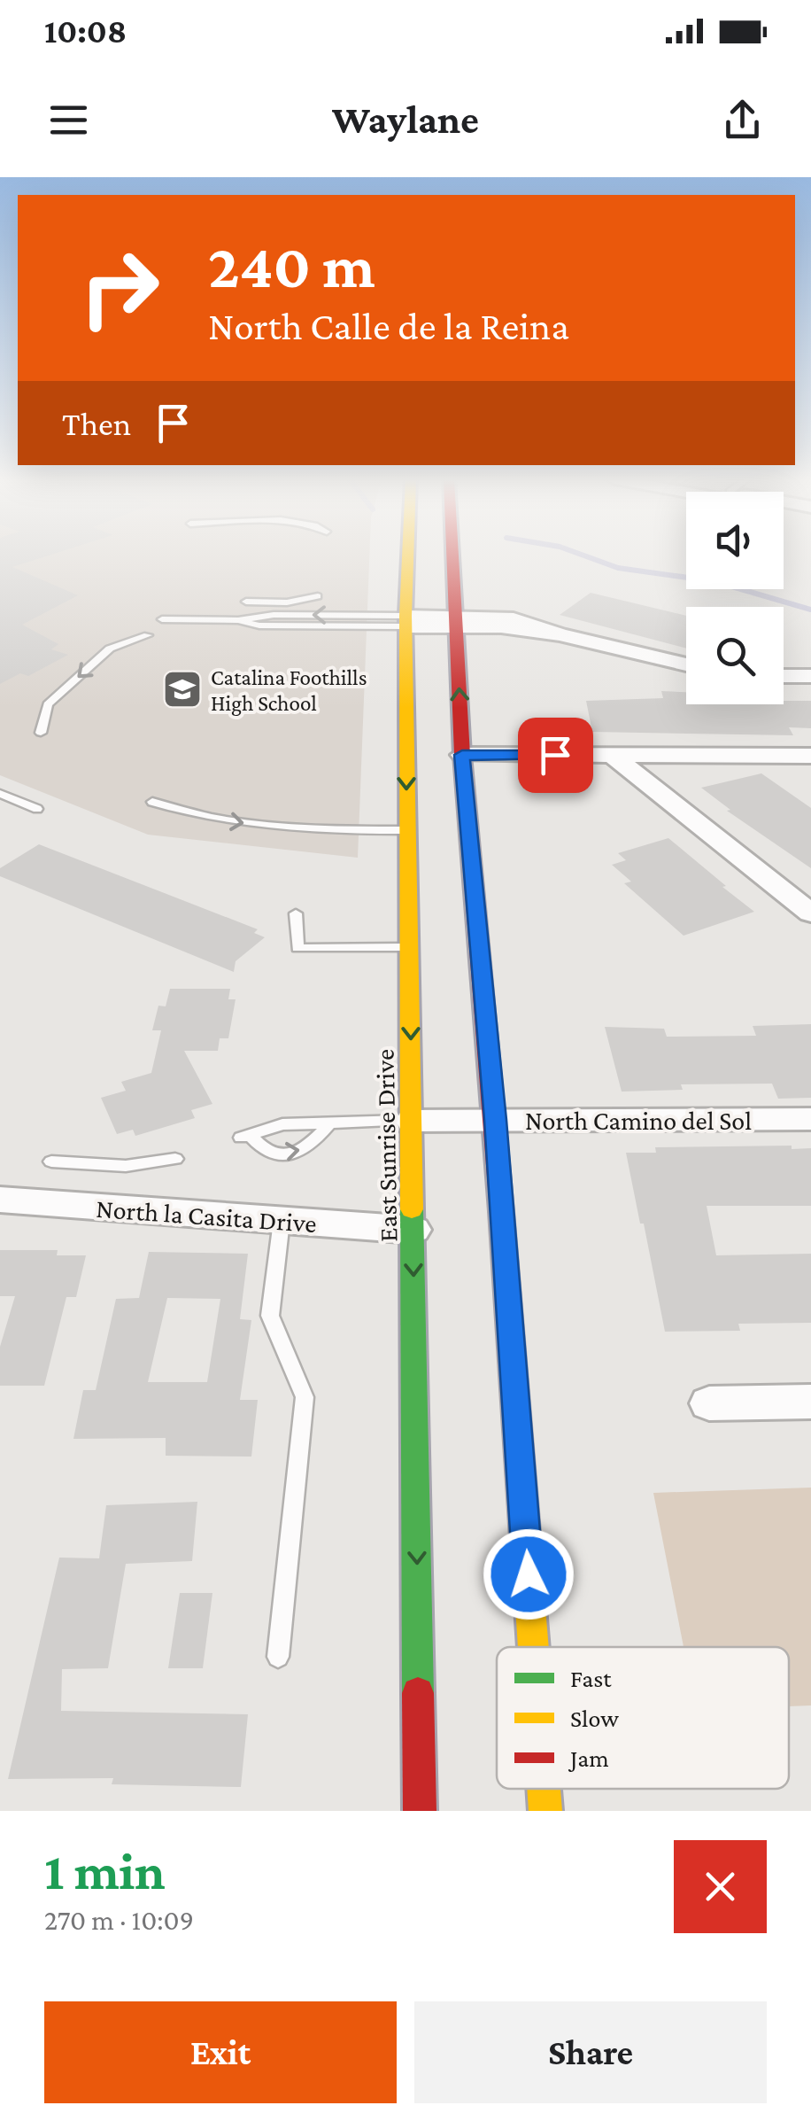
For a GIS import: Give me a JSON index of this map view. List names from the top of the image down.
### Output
{
  "streets": {
    "main road": ["East Sunrise Drive"],
    "street": ["North Camino del Sol", "North la Casita Drive"]
  },
  "crossings": [
    ["North Camino del Sol", "East Sunrise Drive"],
    ["East Sunrise Drive", "North la Casita Drive"]
  ],
  "places": {
    "school or university": ["Catalina Foothills High School"]
  },
  "legend": ["Fast", "Slow", "Jam"],
  "page": {
    "status": "10:08",
    "header": "Waylane",
    "turn": ["240 m", "North Calle de la Reina"],
    "then": "Then",
    "heading": ["1 min", "270 m · 10:09"],
    "buttons": ["Exit", "Share"]
  }
}
